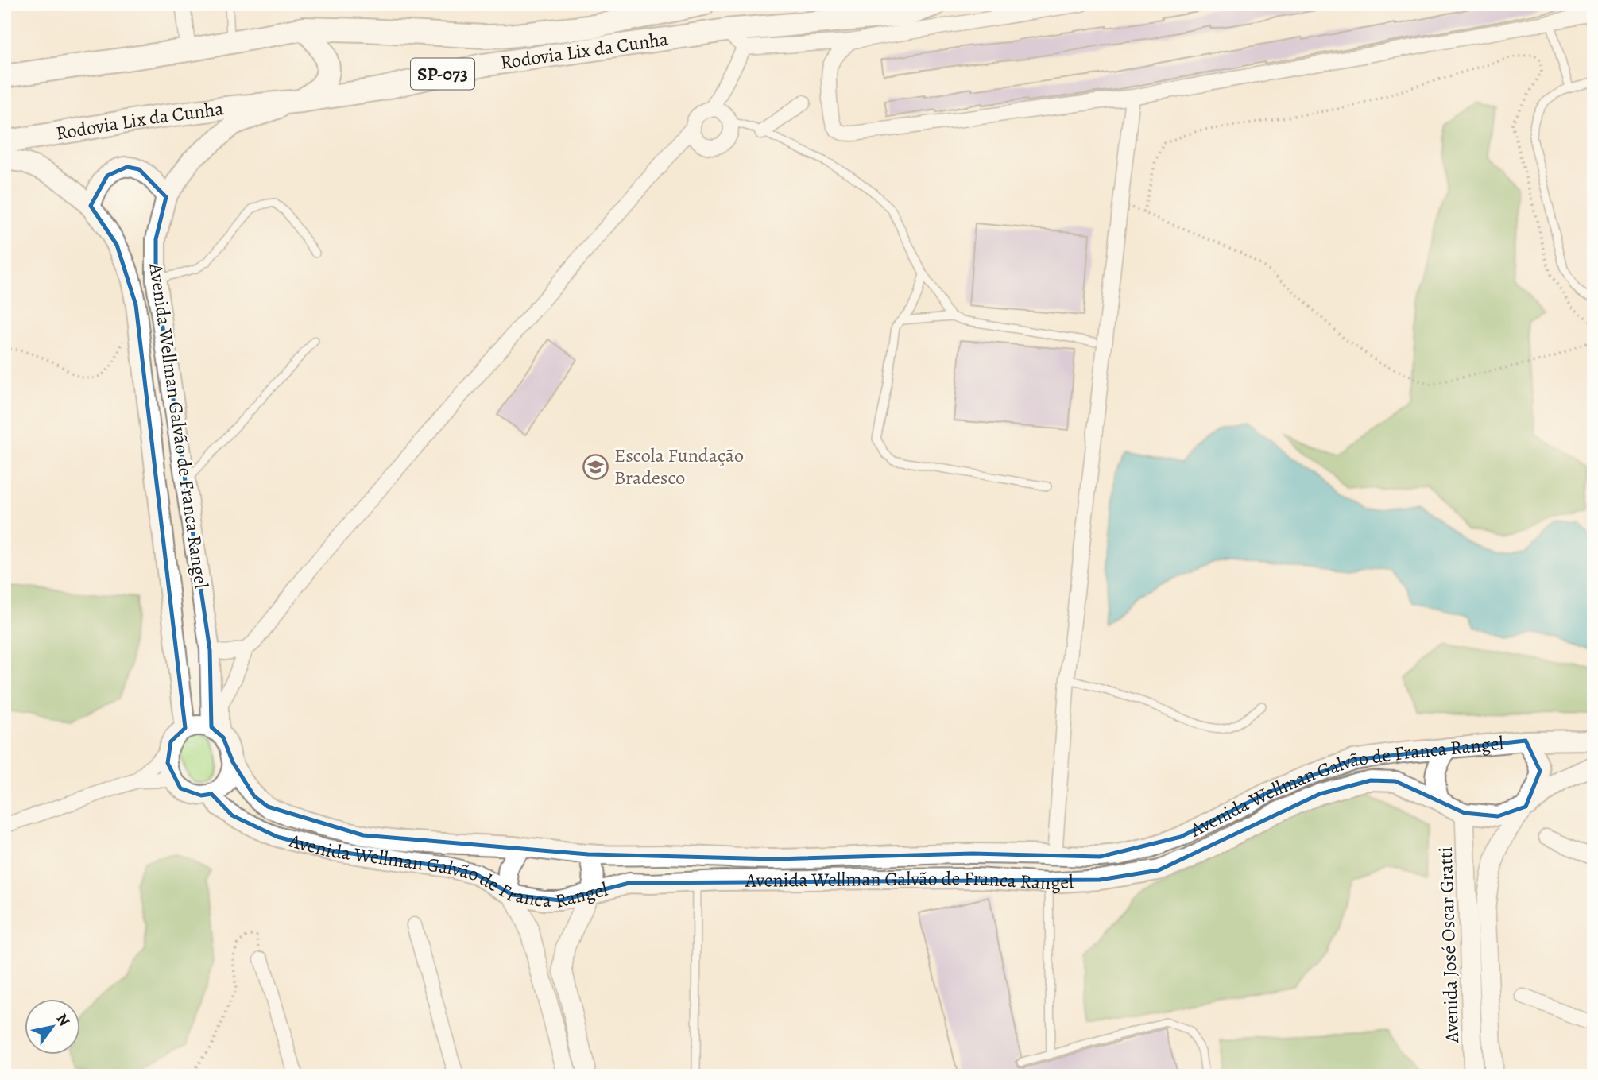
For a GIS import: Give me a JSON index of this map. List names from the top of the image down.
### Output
{
  "streets": {
    "main road": ["Rodovia Lix da Cunha", "SP-073", "Avenida Wellman Galvão de Franca Rangel"],
    "street": ["Avenida José Oscar Gratti"]
  },
  "crossings": [
    ["Rodovia Lix da Cunha", "Avenida Wellman Galvão de Franca Rangel"],
    ["Avenida Wellman Galvão de Franca Rangel", "Avenida José Oscar Gratti"]
  ],
  "places": {
    "school or university": ["Escola Fundação Bradesco"]
  },
  "north": "top right"
}
